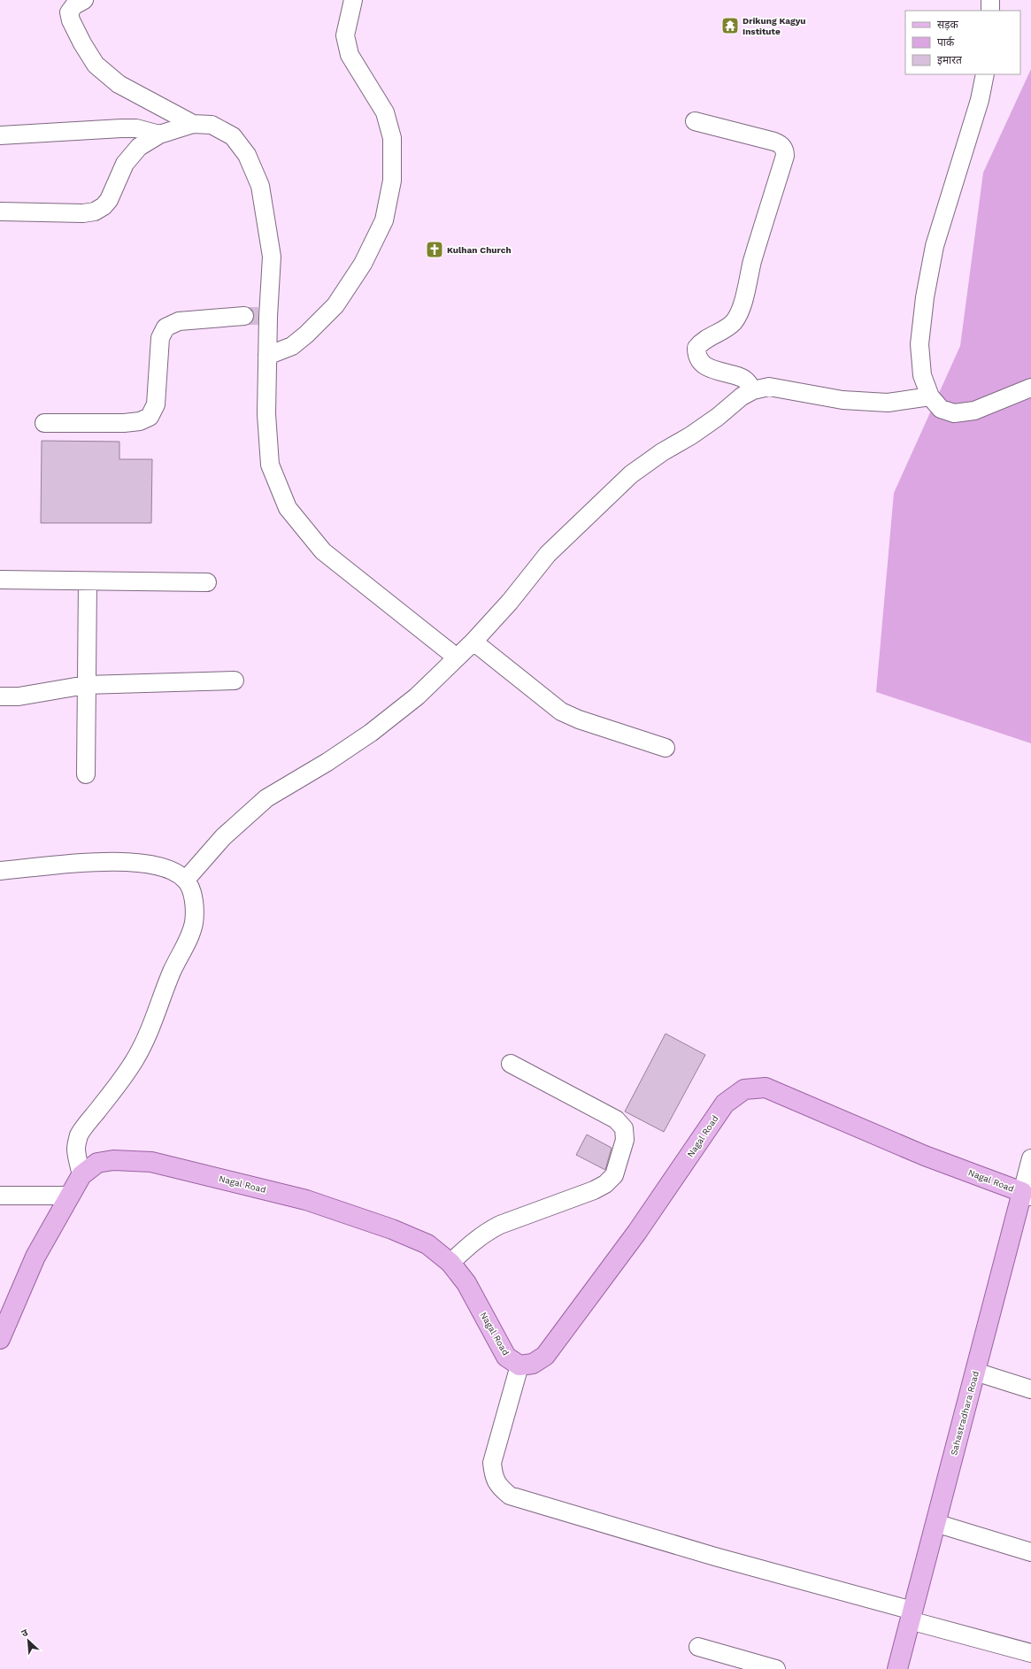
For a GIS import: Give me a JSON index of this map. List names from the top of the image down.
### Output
{
  "streets": {
    "main road": ["Nagal Road", "Sahastradhara Road"]
  },
  "crossings": [
    ["Nagal Road", "Sahastradhara Road"]
  ],
  "places": {
    "temple": ["Drikung Kagyu Institute"],
    "church": ["Kulhan Church"]
  },
  "legend": ["सड़क", "पार्क", "इमारत"],
  "north": "top left"
}
